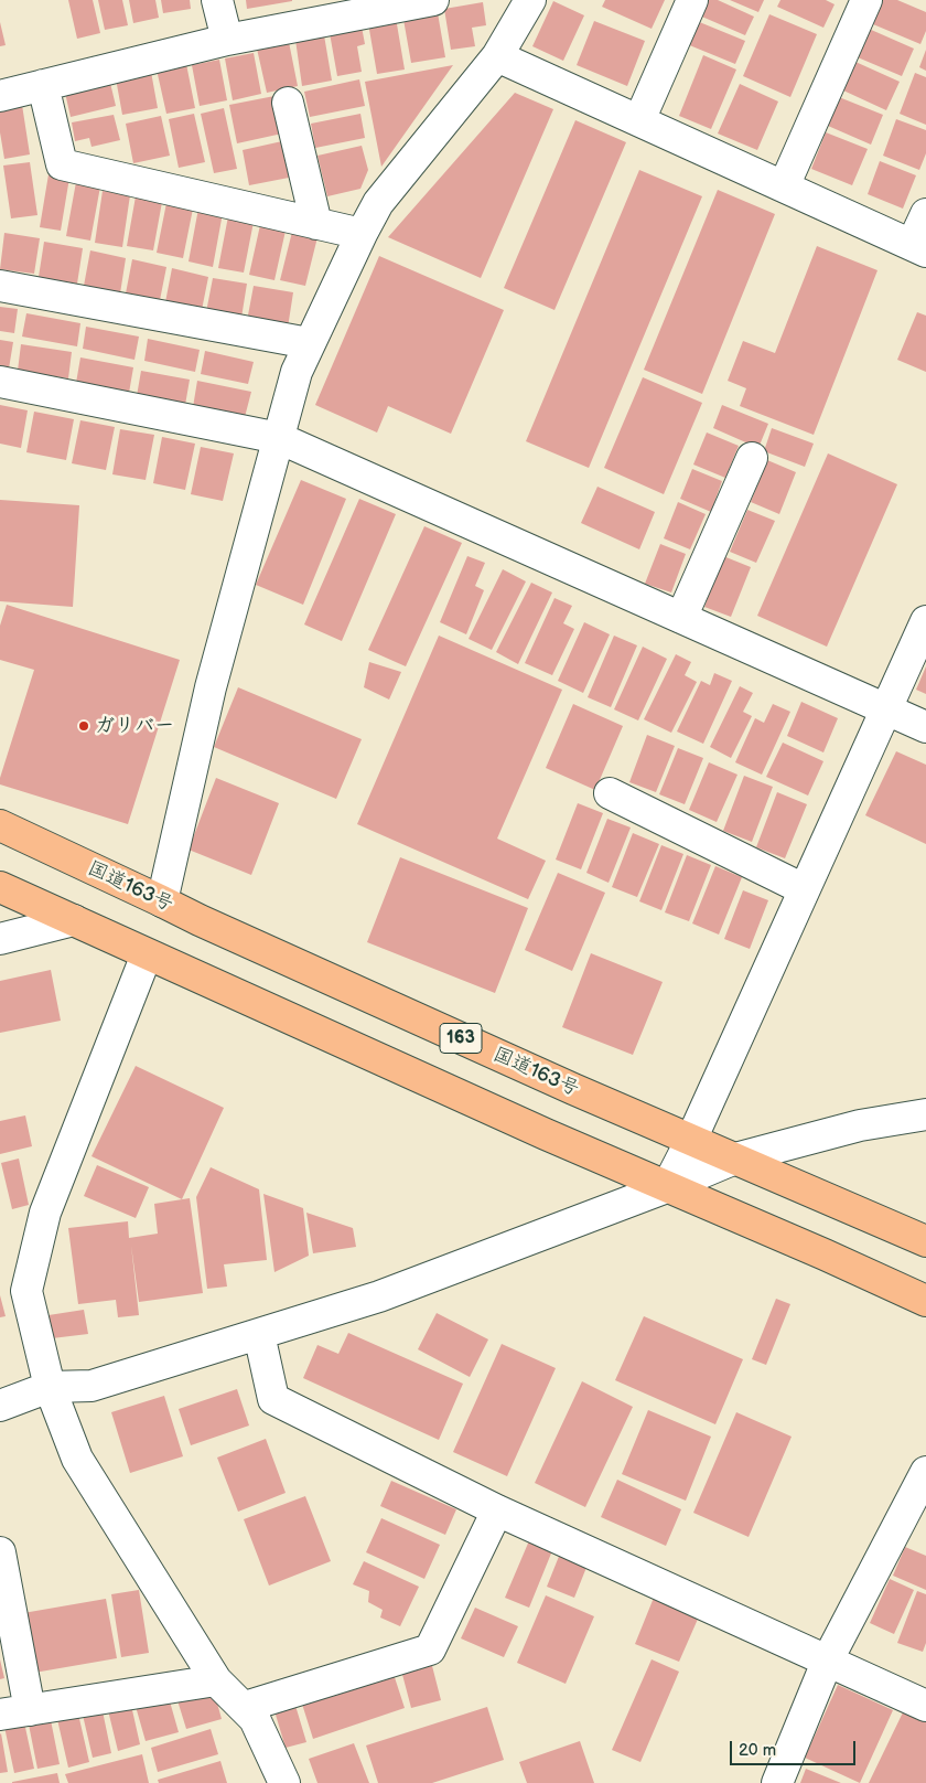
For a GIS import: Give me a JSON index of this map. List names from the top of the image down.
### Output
{
  "streets": {
    "highway": ["国道163号", "163"]
  },
  "places": ["ガリバー"],
  "scale_bar": "20 m"
}
